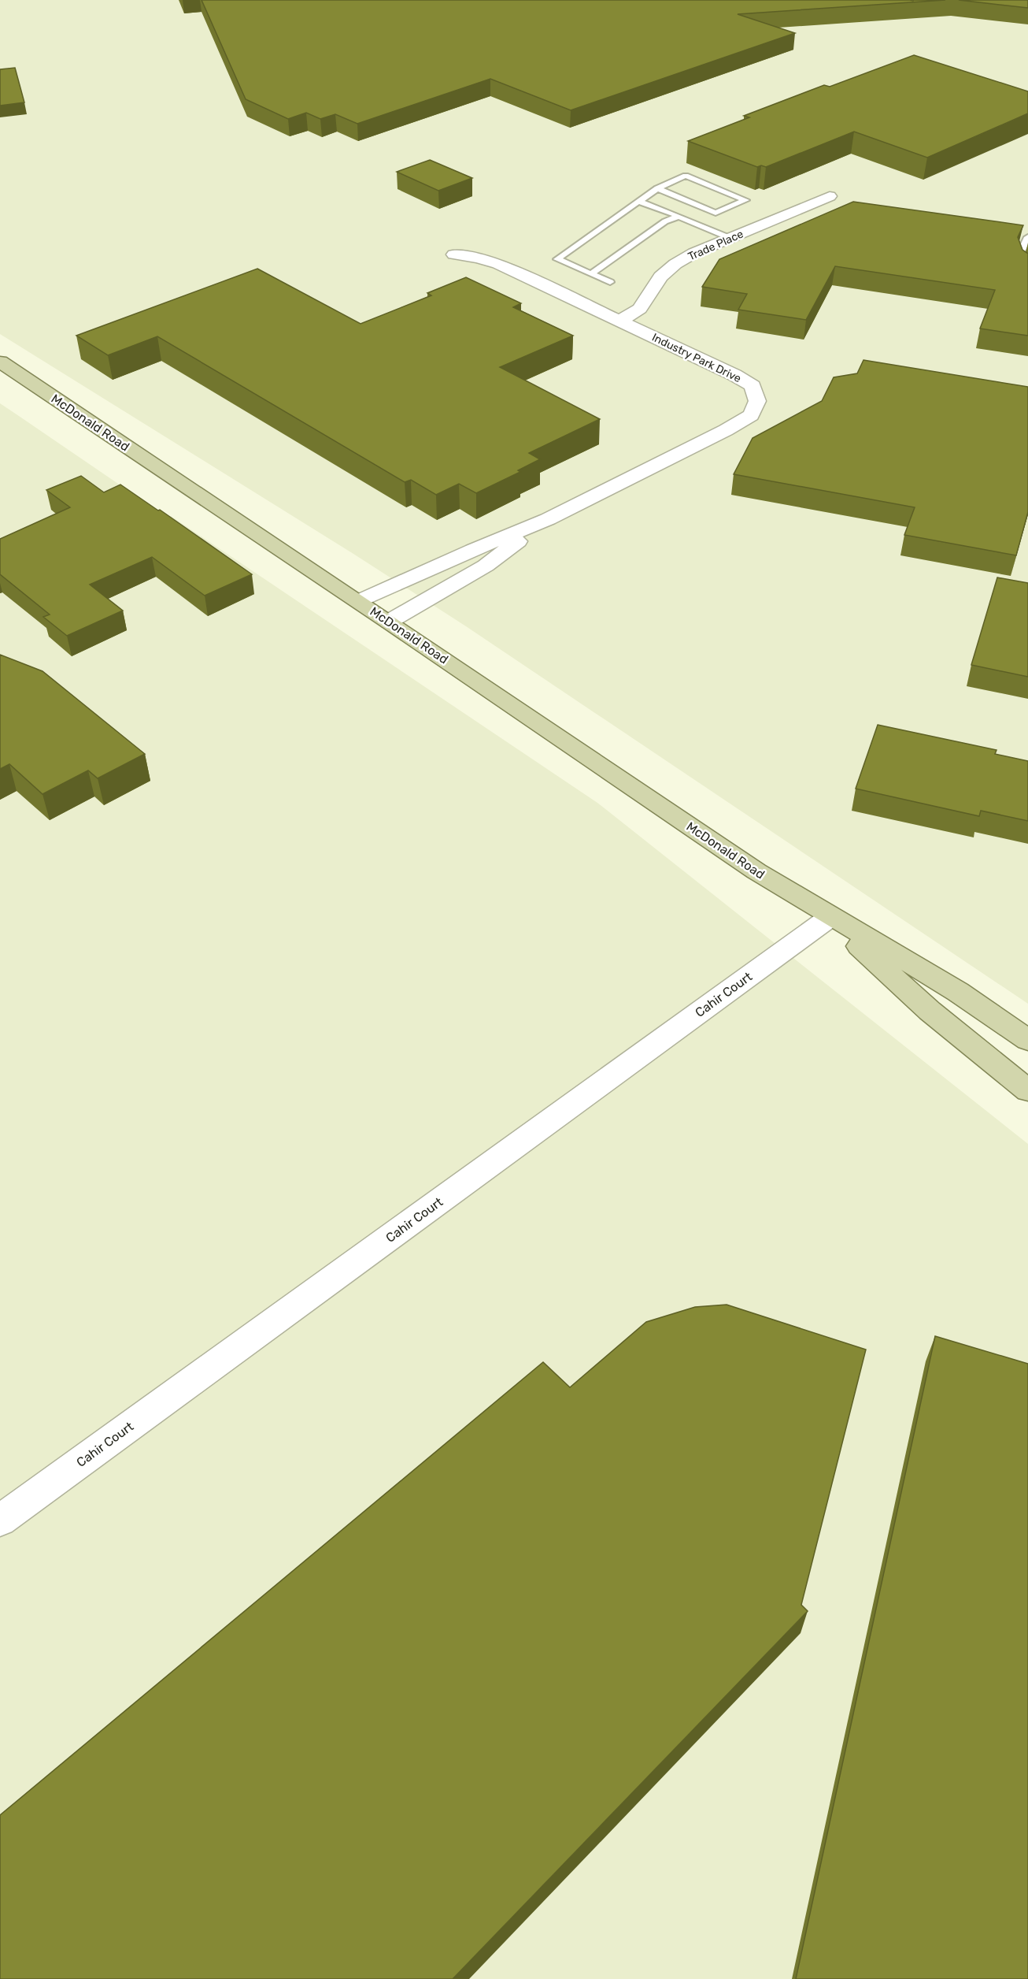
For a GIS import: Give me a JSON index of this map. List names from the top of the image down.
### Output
{
  "streets": {
    "main road": ["McDonald Road"],
    "street": ["Trade Place", "Industry Park Drive", "Cahir Court"]
  },
  "crossings": [
    ["Trade Place", "Industry Park Drive"],
    ["Industry Park Drive", "McDonald Road"],
    ["McDonald Road", "Cahir Court"]
  ]
}
